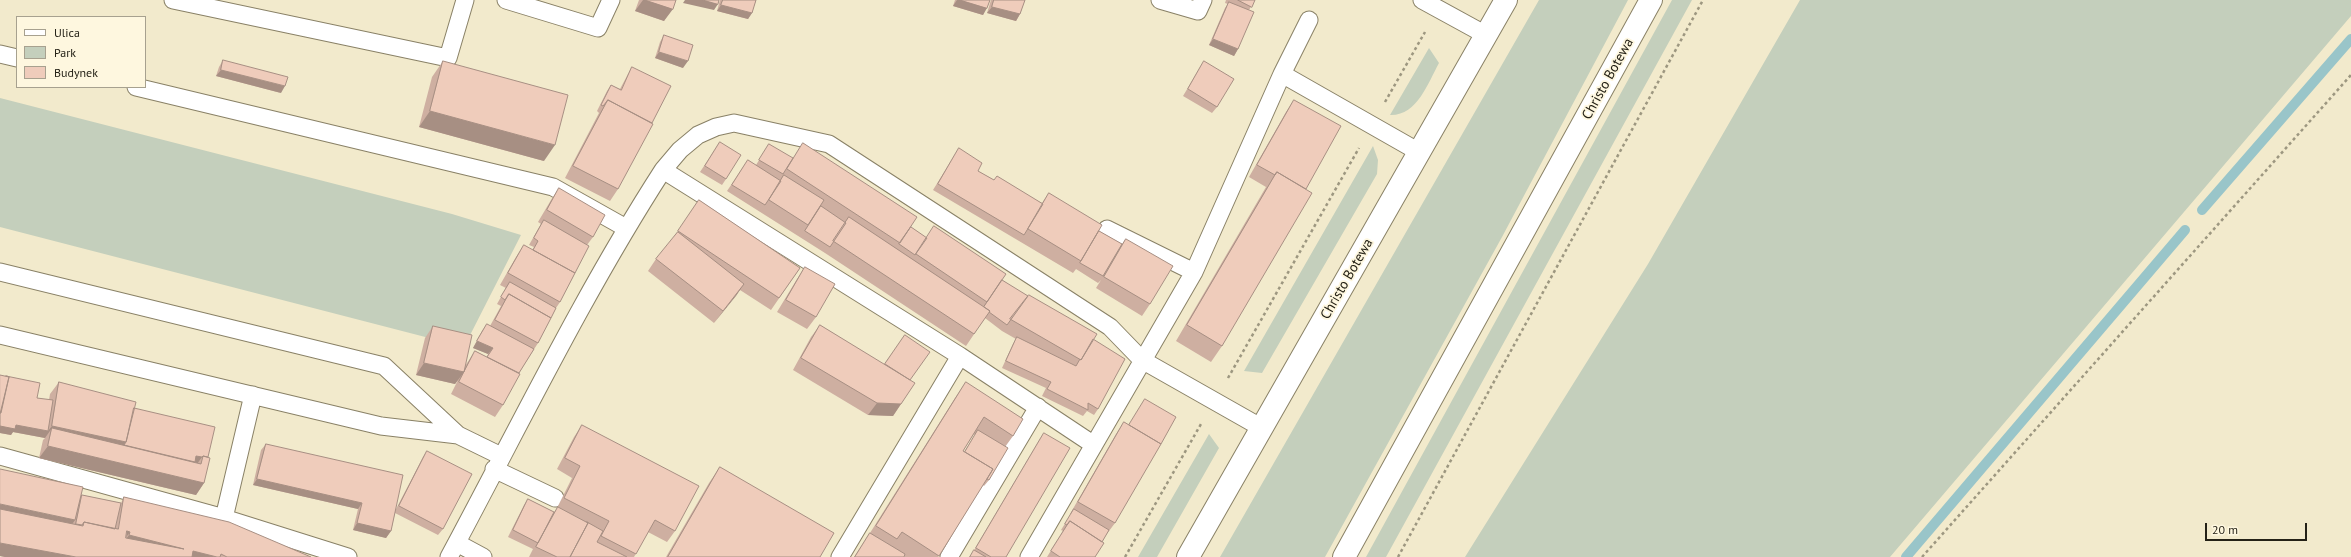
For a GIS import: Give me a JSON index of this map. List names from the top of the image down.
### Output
{
  "streets": {
    "main road": ["Christo Botewa"]
  },
  "legend": ["Ulica", "Park", "Budynek"],
  "scale_bar": "20 m"
}
